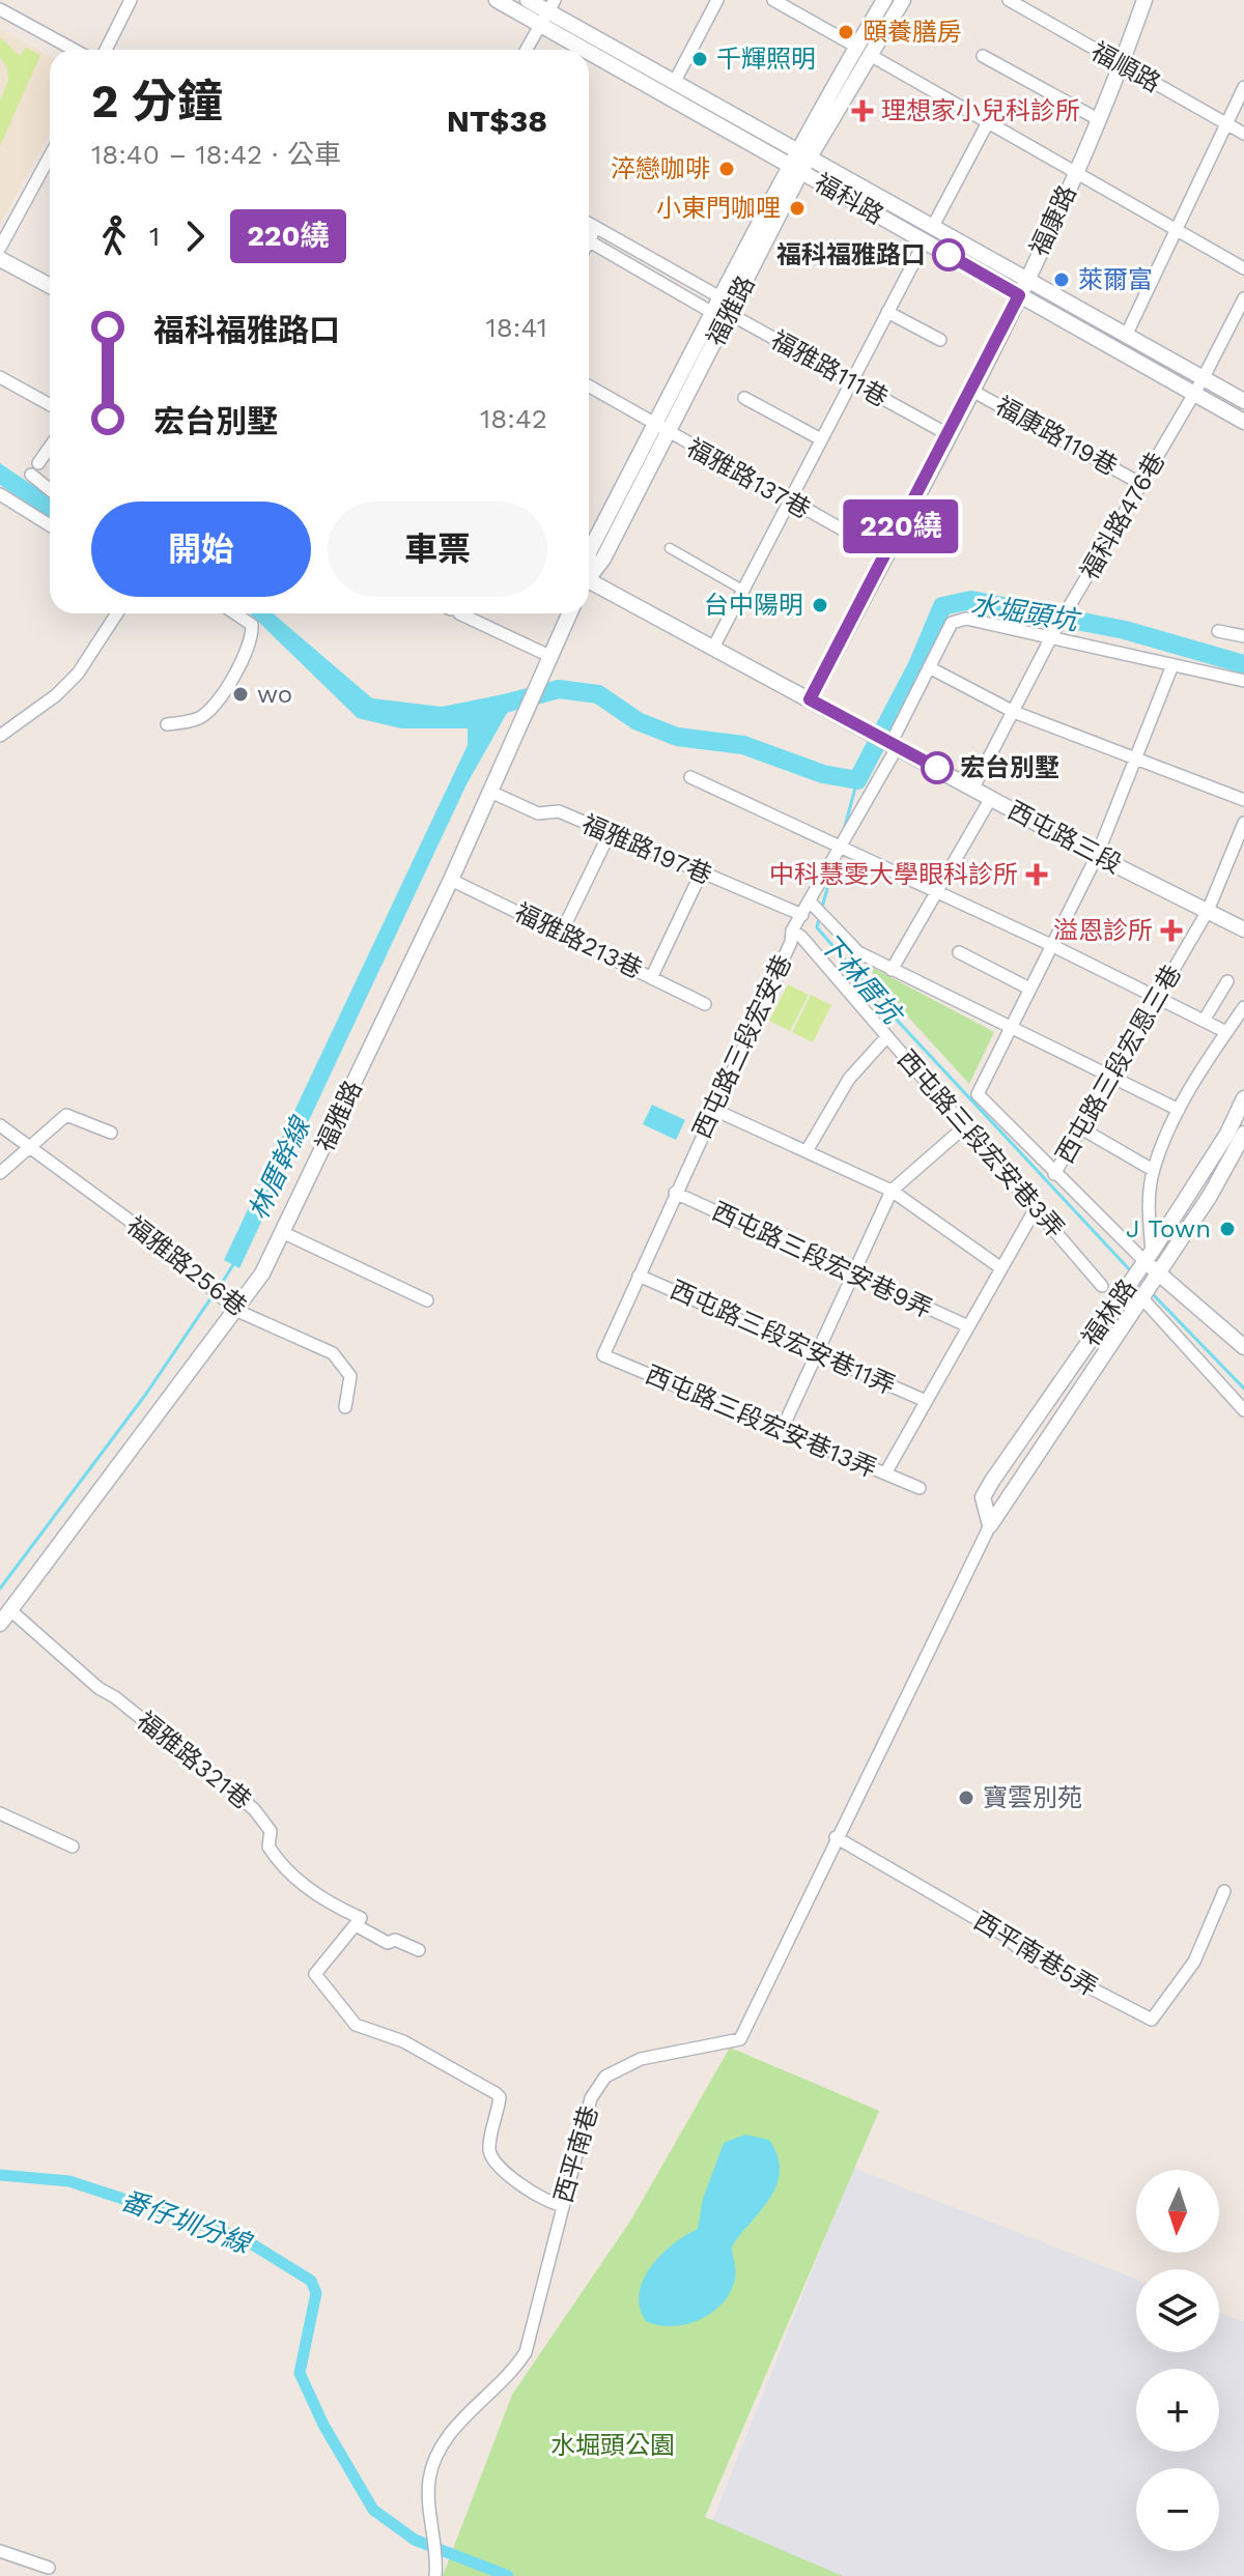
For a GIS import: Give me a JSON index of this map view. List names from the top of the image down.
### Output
{
  "streets": {
    "street": [
      "福順路",
      "福科路",
      "福康路",
      "福雅路",
      "福雅路111巷",
      "福康路119巷",
      "福雅路137巷",
      "福科路476巷",
      "西屯路三段",
      "福雅路197巷",
      "福雅路213巷",
      "西屯路三段宏安巷",
      "西屯路三段宏恩三巷",
      "西屯路三段宏安巷3弄",
      "西屯路三段宏安巷9弄",
      "福雅路256巷",
      "福林路",
      "西屯路三段宏安巷11弄",
      "西屯路三段宏安巷13弄",
      "福雅路321巷",
      "西平南巷5弄",
      "西平南巷"
    ]
  },
  "crossings": [
    ["福順路", "福康路"],
    ["福科路", "福康路"],
    ["福科路", "福雅路"],
    ["福科路", "福科路476巷"],
    ["福康路", "福雅路111巷"],
    ["福康路", "福康路119巷"],
    ["福康路", "福雅路137巷"],
    ["福康路", "西屯路三段"],
    ["福雅路", "福雅路111巷"],
    ["福雅路", "福雅路137巷"],
    ["福雅路", "福雅路197巷"],
    ["福雅路", "福雅路213巷"],
    ["福雅路", "福雅路256巷"],
    ["福雅路", "福雅路321巷"],
    ["福康路119巷", "福科路476巷"],
    ["福科路476巷", "西屯路三段"],
    ["福科路476巷", "西屯路三段宏安巷"],
    ["西屯路三段", "西屯路三段宏安巷"],
    ["西屯路三段", "西屯路三段宏恩三巷"],
    ["福雅路197巷", "西屯路三段宏安巷"],
    ["西屯路三段宏安巷", "西屯路三段宏安巷3弄"],
    ["西屯路三段宏安巷", "西屯路三段宏安巷9弄"],
    ["西屯路三段宏安巷", "西屯路三段宏安巷11弄"],
    ["西屯路三段宏安巷", "西屯路三段宏安巷13弄"],
    ["福林路", "西平南巷"],
    ["西平南巷5弄", "西平南巷"]
  ],
  "water": [
    "水堀頭坑",
    "下林厝坑",
    "林厝幹線",
    "番仔圳分線"
  ],
  "parks": ["水堀頭公園"],
  "places": {
    "other": [
      "頤養膳房",
      "千輝照明",
      "淬戀咖啡",
      "小東門咖哩",
      "福科福雅路口",
      "萊爾富",
      "台中陽明",
      "wo",
      "宏台別墅",
      "J Town",
      "寶雲別苑"
    ],
    "health": ["理想家小兒科診所", "中科慧雯大學眼科診所", "溢恩診所"]
  },
  "lines": ["bus line 220繞"],
  "north": "bottom",
  "page": {
    "on_map": "220繞",
    "heading": ["2 分鐘", "18:40 – 18:42 · 公車", "NT$38"],
    "legs": ["1", "220繞"],
    "list": [
      {
        "name": "福科福雅路口",
        "value": "18:41"
      },
      {
        "name": "宏台別墅",
        "value": "18:42"
      }
    ],
    "buttons": ["開始", "車票"],
    "map_buttons": ["+", "−"]
  }
}
